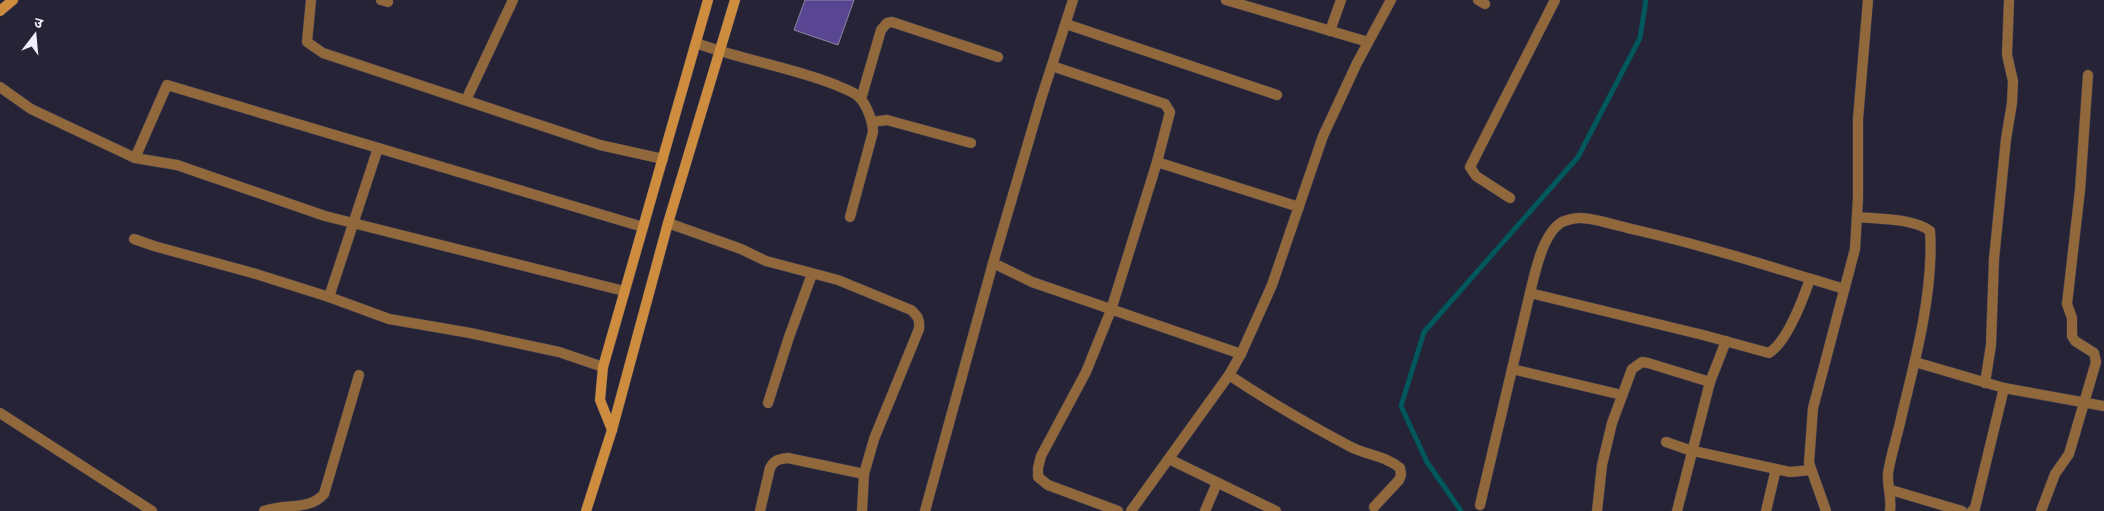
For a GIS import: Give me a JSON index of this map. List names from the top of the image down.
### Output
{
  "north": "top"
}
